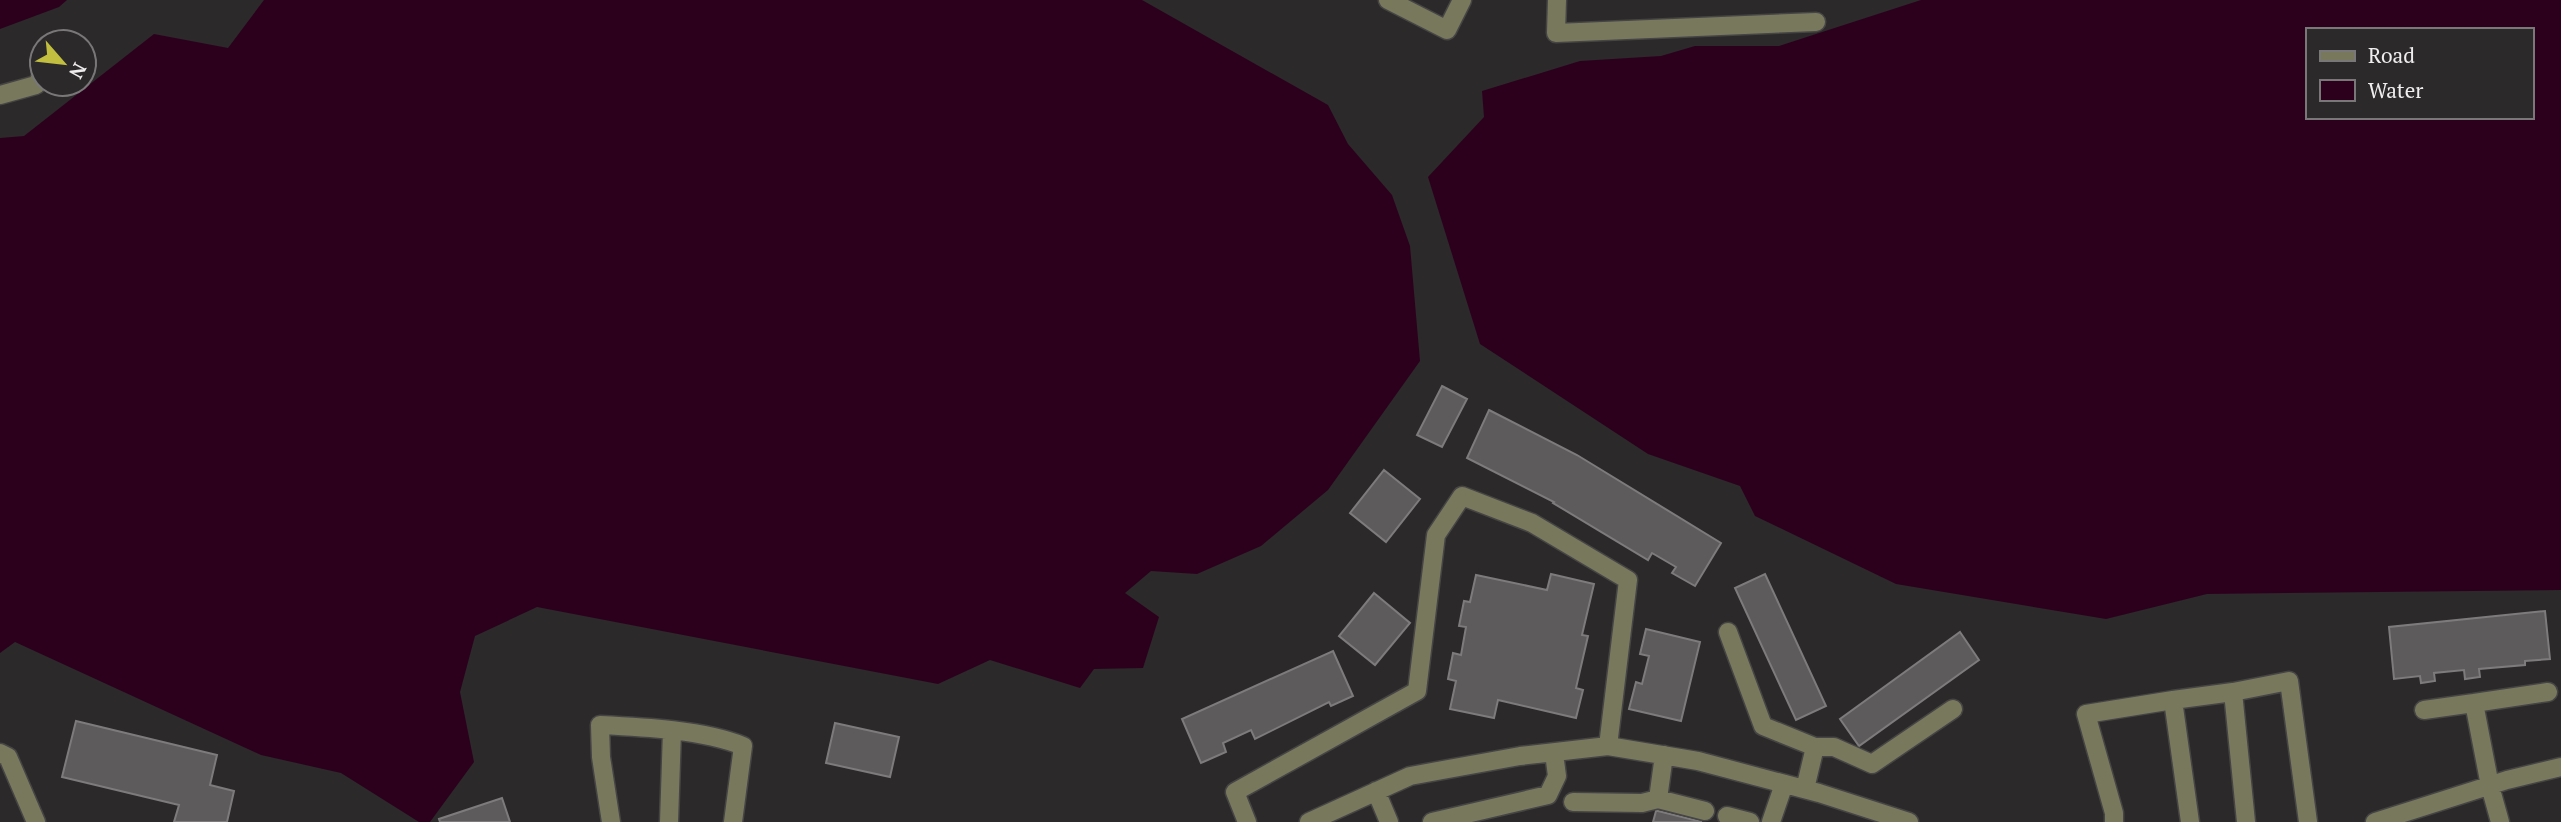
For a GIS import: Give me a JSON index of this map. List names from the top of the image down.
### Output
{
  "legend": ["Road", "Water"],
  "north": "bottom right"
}
